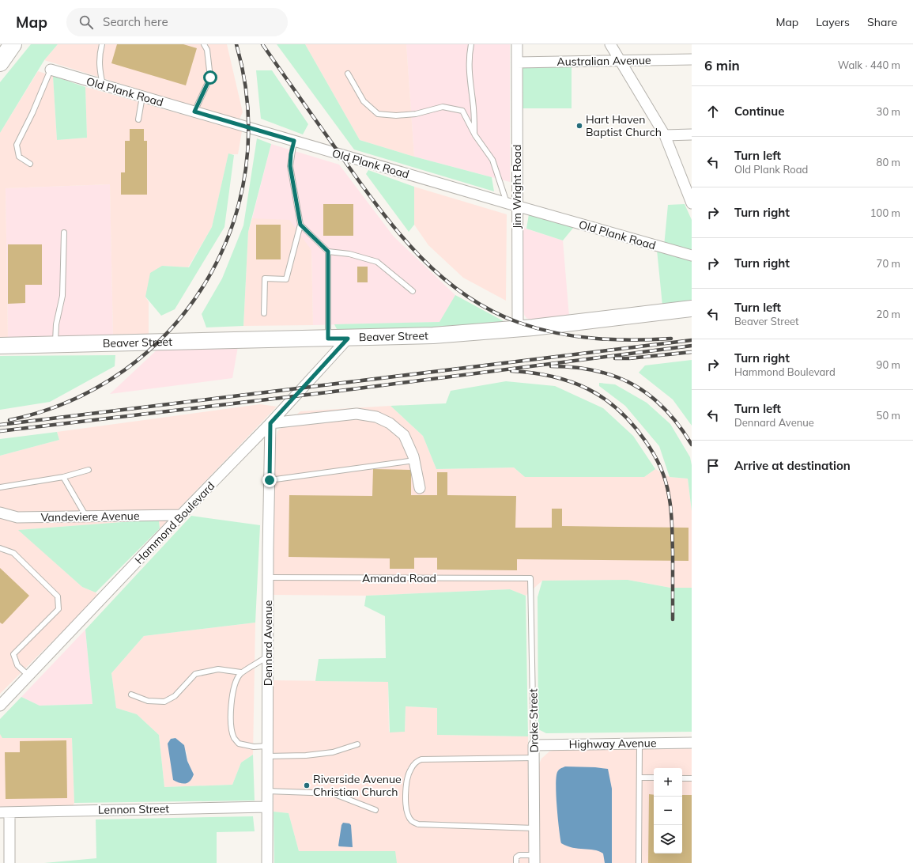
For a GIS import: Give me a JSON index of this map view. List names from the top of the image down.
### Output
{
  "streets": {
    "main road": ["Beaver Street"],
    "street": [
      "Australian Avenue",
      "Old Plank Road",
      "Jim Wright Road",
      "Vandeviere Avenue",
      "Hammond Boulevard",
      "Dennard Avenue",
      "Drake Street",
      "Highway Avenue",
      "Lennon Street"
    ],
    "lane": ["Amanda Road"]
  },
  "crossings": [
    ["Australian Avenue", "Jim Wright Road"],
    ["Old Plank Road", "Jim Wright Road"],
    ["Jim Wright Road", "Beaver Street"],
    ["Beaver Street", "Hammond Boulevard"],
    ["Vandeviere Avenue", "Hammond Boulevard"],
    ["Hammond Boulevard", "Dennard Avenue"],
    ["Amanda Road", "Dennard Avenue"],
    ["Amanda Road", "Drake Street"],
    ["Dennard Avenue", "Lennon Street"],
    ["Drake Street", "Highway Avenue"]
  ],
  "places": ["Hart Haven Baptist Church", "Riverside Avenue Christian Church"],
  "page": {
    "header": "Map",
    "search": "Search here",
    "nav": ["Map", "Layers", "Share"],
    "heading": ["6 min", "Walk · 440 m"],
    "list": [
      ["Continue", "30 m"],
      ["Turn left", "Old Plank Road", "80 m"],
      ["Turn right", "100 m"],
      ["Turn right", "70 m"],
      ["Turn left", "Beaver Street", "20 m"],
      ["Turn right", "Hammond Boulevard", "90 m"],
      ["Turn left", "Dennard Avenue", "50 m"],
      "Arrive at destination"
    ],
    "map_buttons": ["+", "−"]
  }
}
